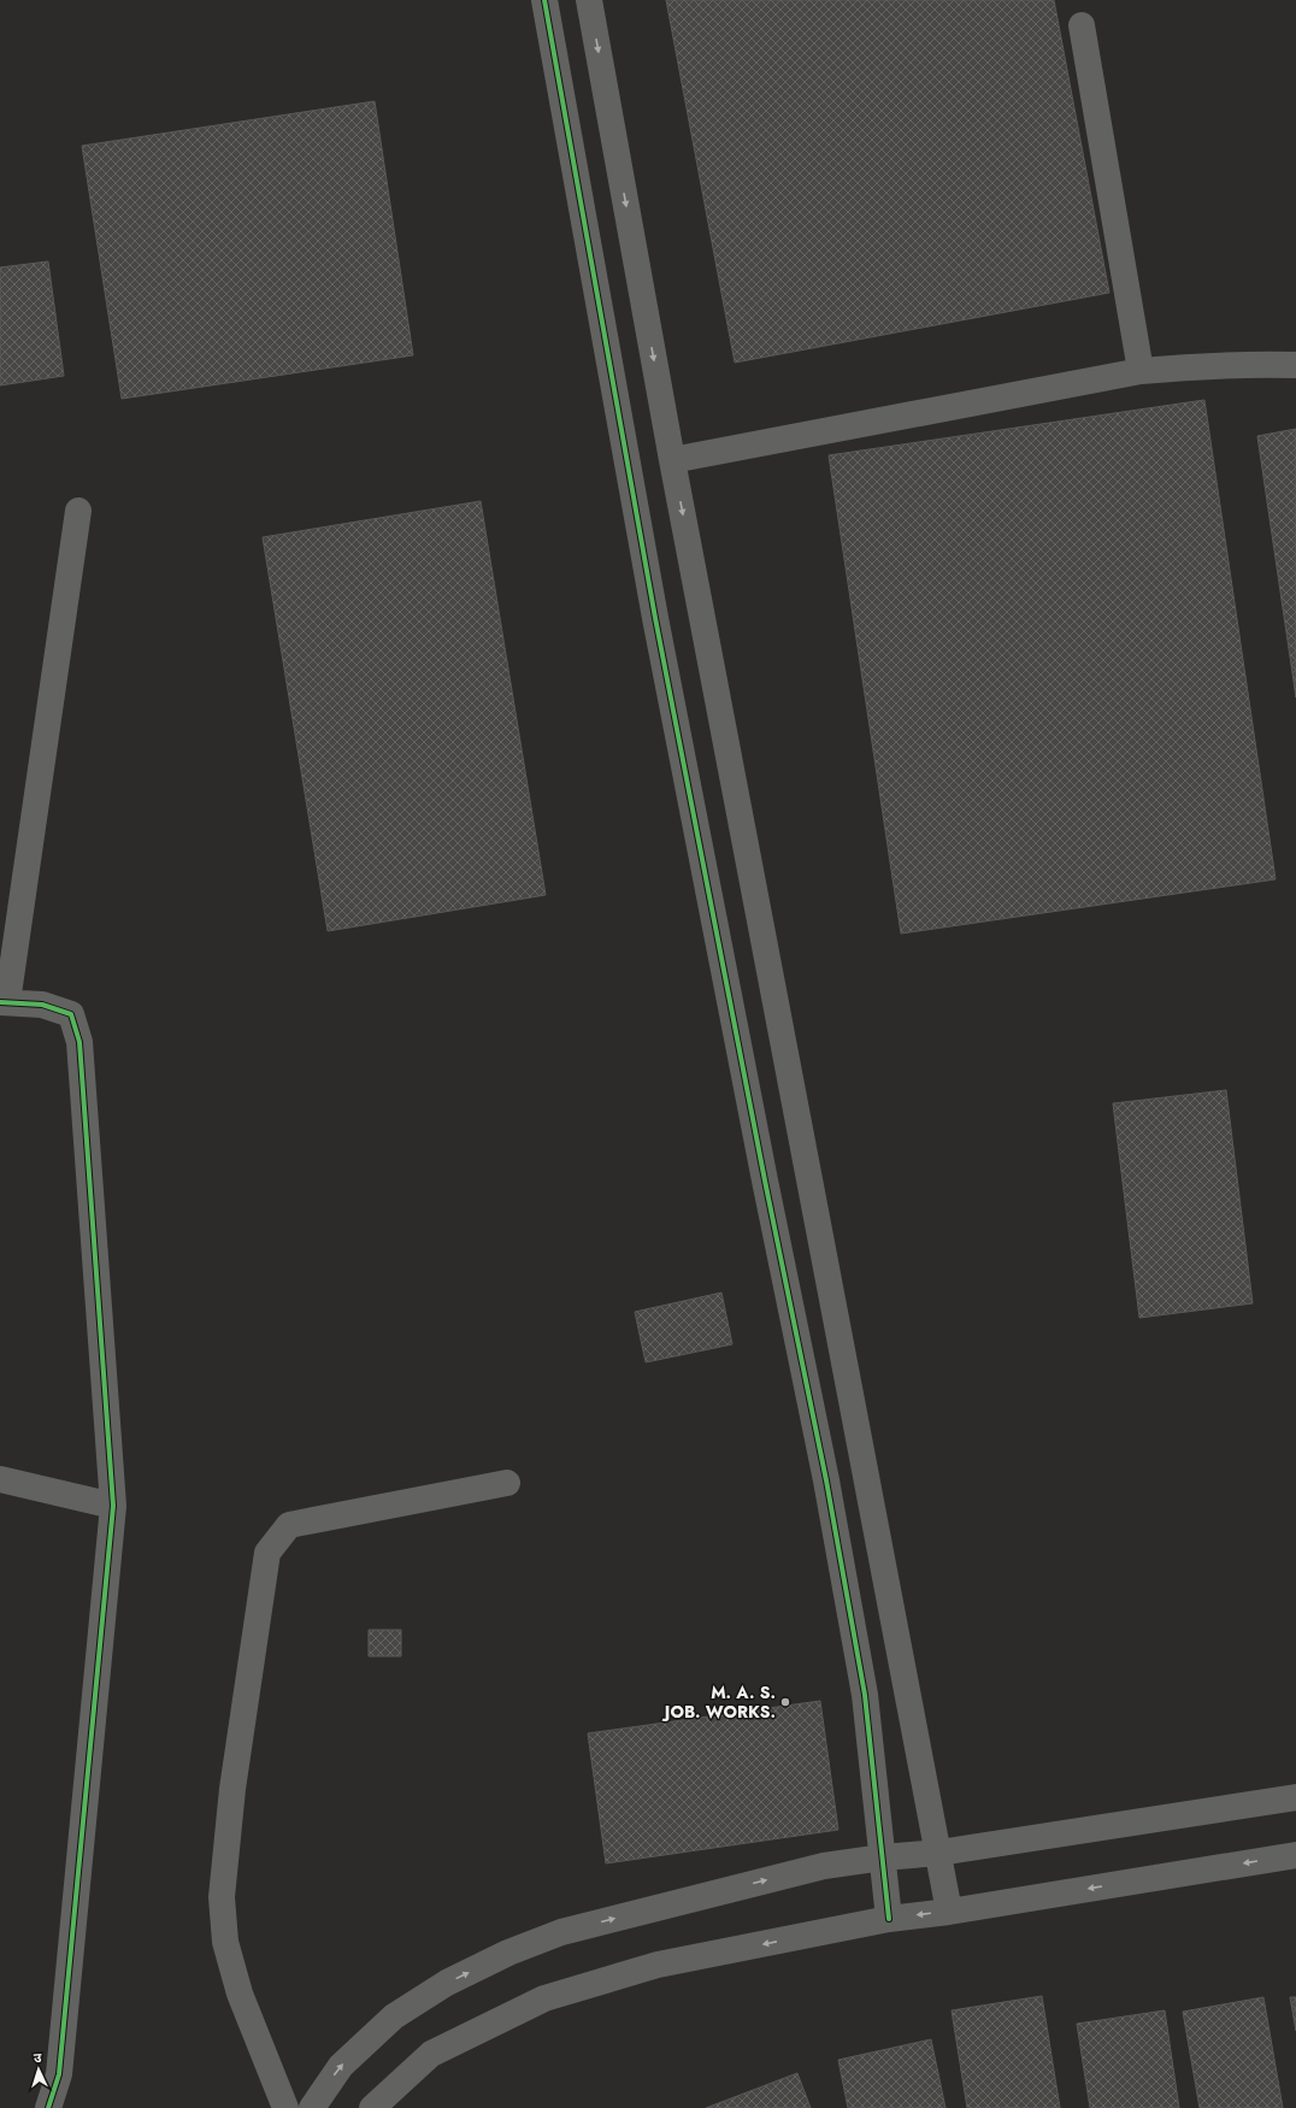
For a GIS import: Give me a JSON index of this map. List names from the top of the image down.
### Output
{
  "places": ["M. A. S. JOB. WORKS."],
  "north": "top"
}
